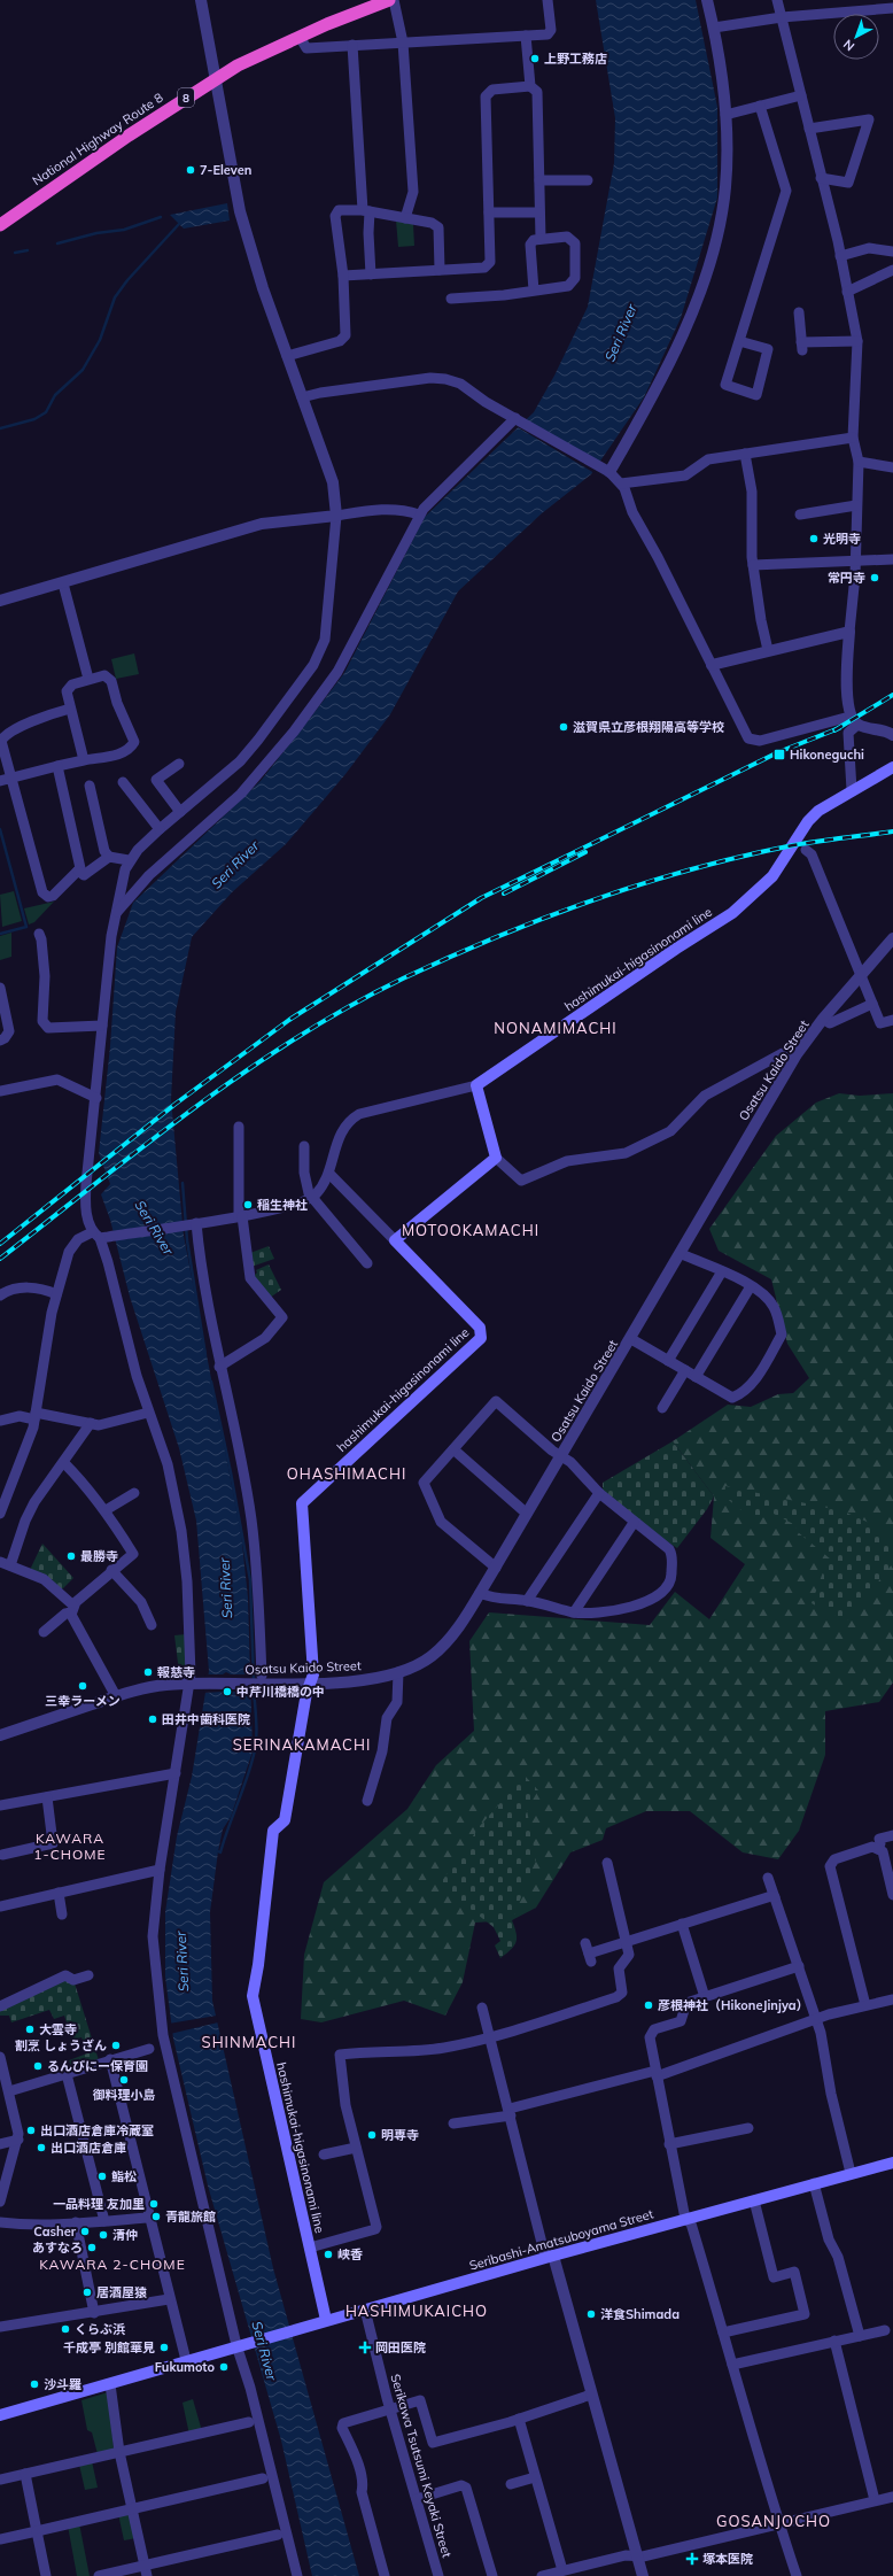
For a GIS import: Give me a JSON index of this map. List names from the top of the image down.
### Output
{
  "streets": {
    "highway": ["8", "National Highway Route 8"],
    "main road": ["hashimukai-higasinonami line", "Seribashi-Amatsuboyama Street"],
    "street": ["Osatsu Kaido Street", "Serikawa Tsutsumi Keyaki Street"]
  },
  "crossings": [
    ["hashimukai-higasinonami line", "Osatsu Kaido Street"],
    ["hashimukai-higasinonami line", "Seribashi-Amatsuboyama Street"],
    ["Seribashi-Amatsuboyama Street", "Serikawa Tsutsumi Keyaki Street"]
  ],
  "districts": [
    "NONAMIMACHI",
    "MOTOOKAMACHI",
    "OHASHIMACHI",
    "SERINAKAMACHI",
    "KAWARA 1-CHOME",
    "SHINMACHI",
    "KAWARA 2-CHOME",
    "HASHIMUKAICHO",
    "GOSANJOCHO"
  ],
  "water": ["Seri River"],
  "places": {
    "other": [
      "上野工務店",
      "7-Eleven",
      "光明寺",
      "常円寺",
      "滋賀県立彦根翔陽高等学校",
      "稲生神社",
      "最勝寺",
      "報慈寺",
      "三幸ラーメン",
      "中芹川橋橋の中",
      "田井中歯科医院",
      "彦根神社（HikoneJinjya）",
      "大雲寺",
      "割烹 しょうざん",
      "るんびにー保育園",
      "御料理小島",
      "出口酒店倉庫冷蔵室",
      "明専寺",
      "出口酒店倉庫",
      "鮨松",
      "一品料理 友加里",
      "青龍旅館",
      "Casher",
      "清仲",
      "あすなろ",
      "峡香",
      "居酒屋猿",
      "洋食Shimada",
      "くらぶ浜",
      "千成亭 別館華見",
      "Fukumoto",
      "沙斗羅"
    ],
    "transit": ["Hikoneguchi"],
    "health": ["岡田医院", "塚本医院"]
  },
  "north": "bottom left"
}
